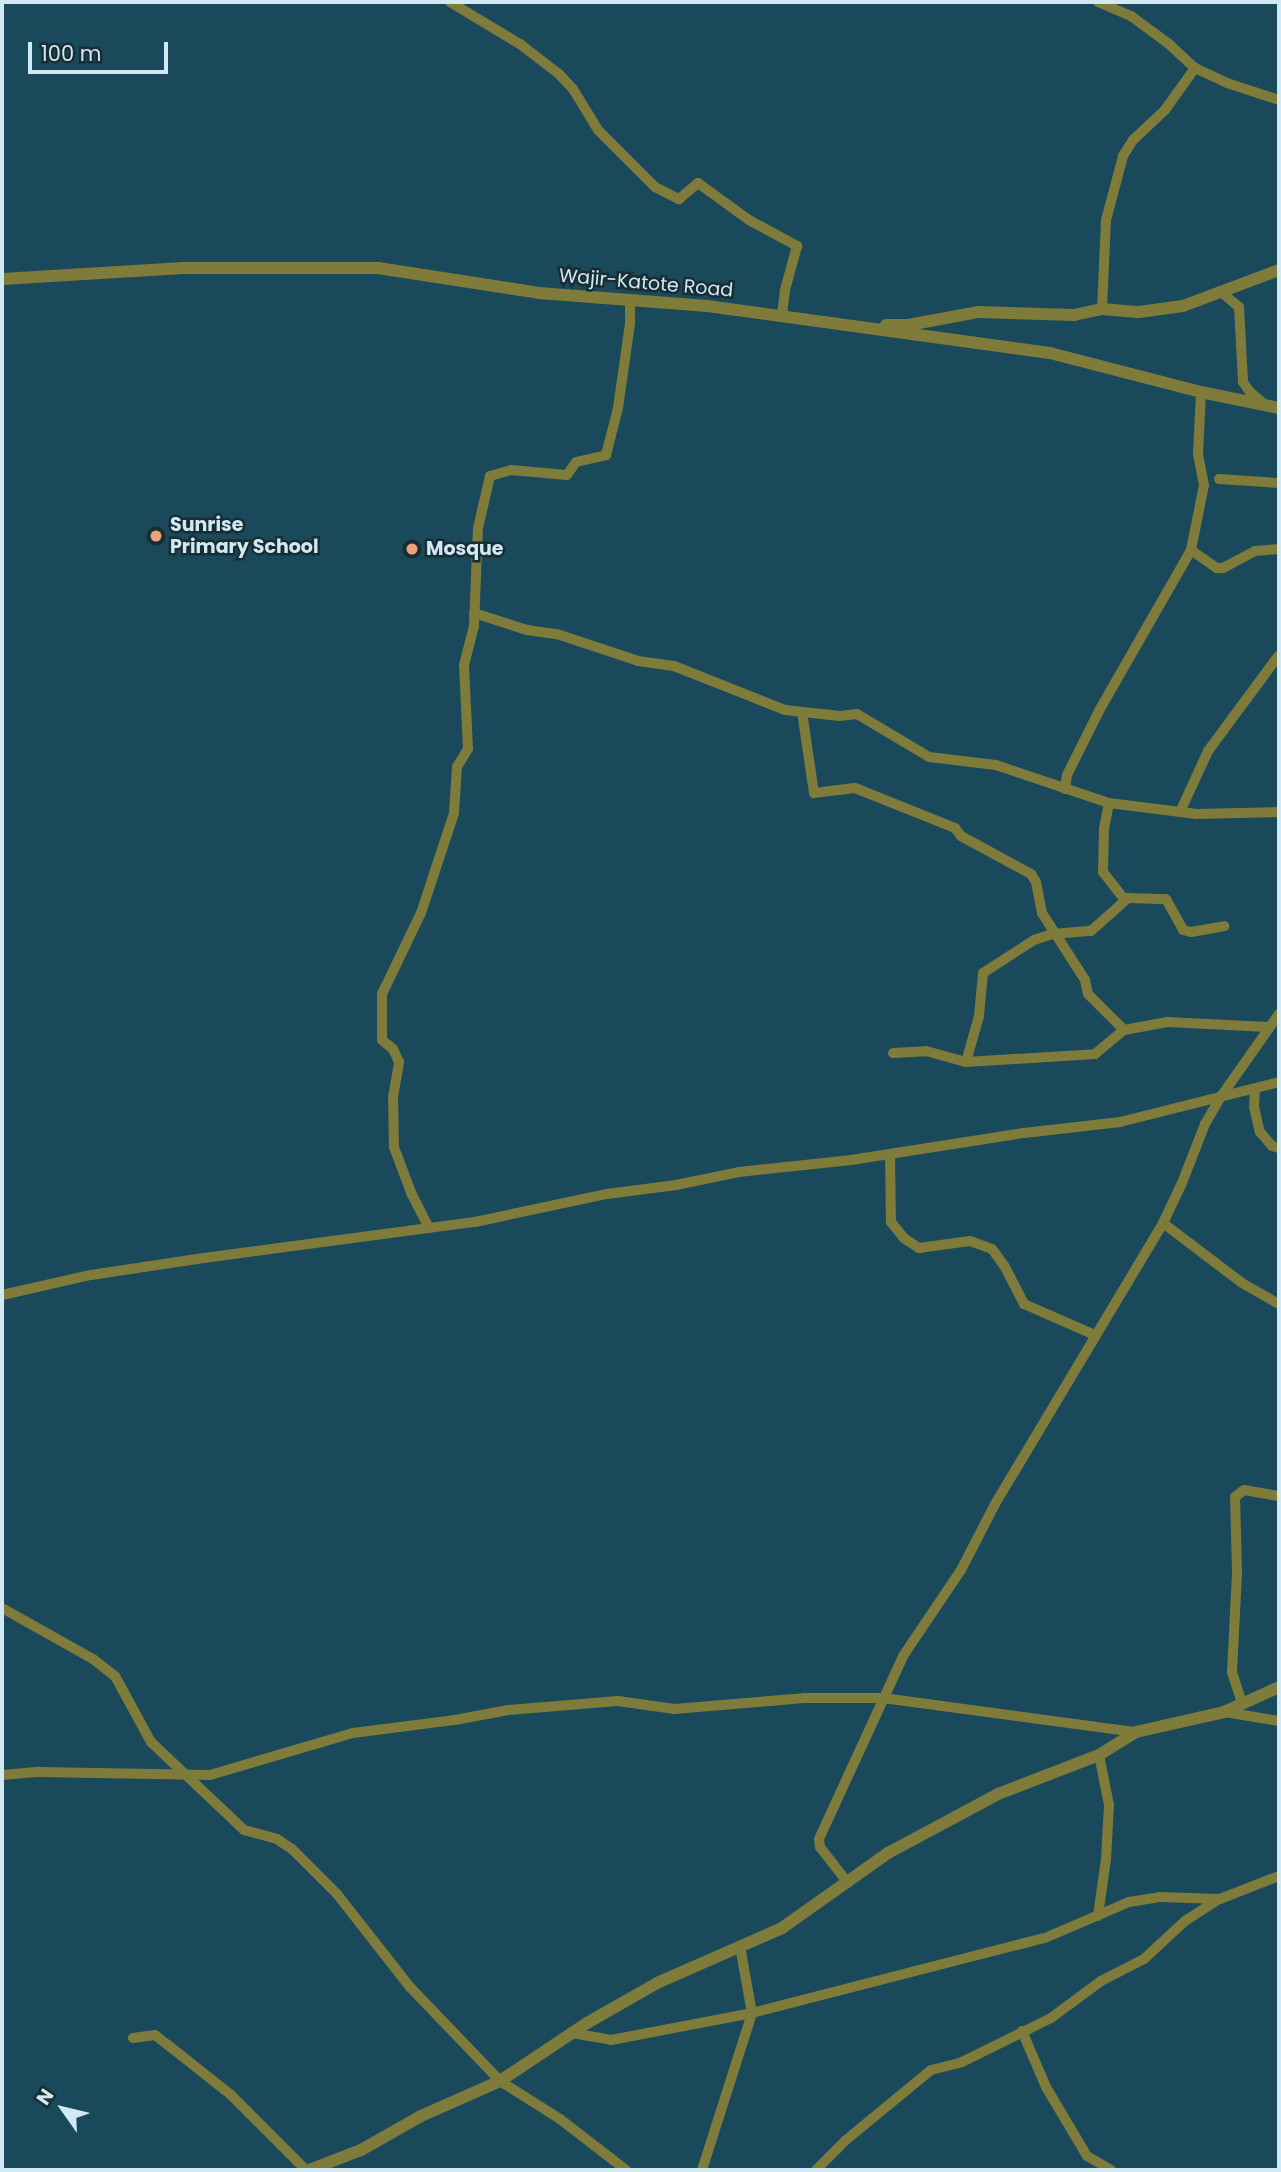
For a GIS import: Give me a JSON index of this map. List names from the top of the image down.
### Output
{
  "streets": {
    "street": ["Wajir-Katote Road"]
  },
  "places": ["Sunrise Primary School", "Mosque"],
  "scale_bar": "100 m",
  "north": "top left"
}
